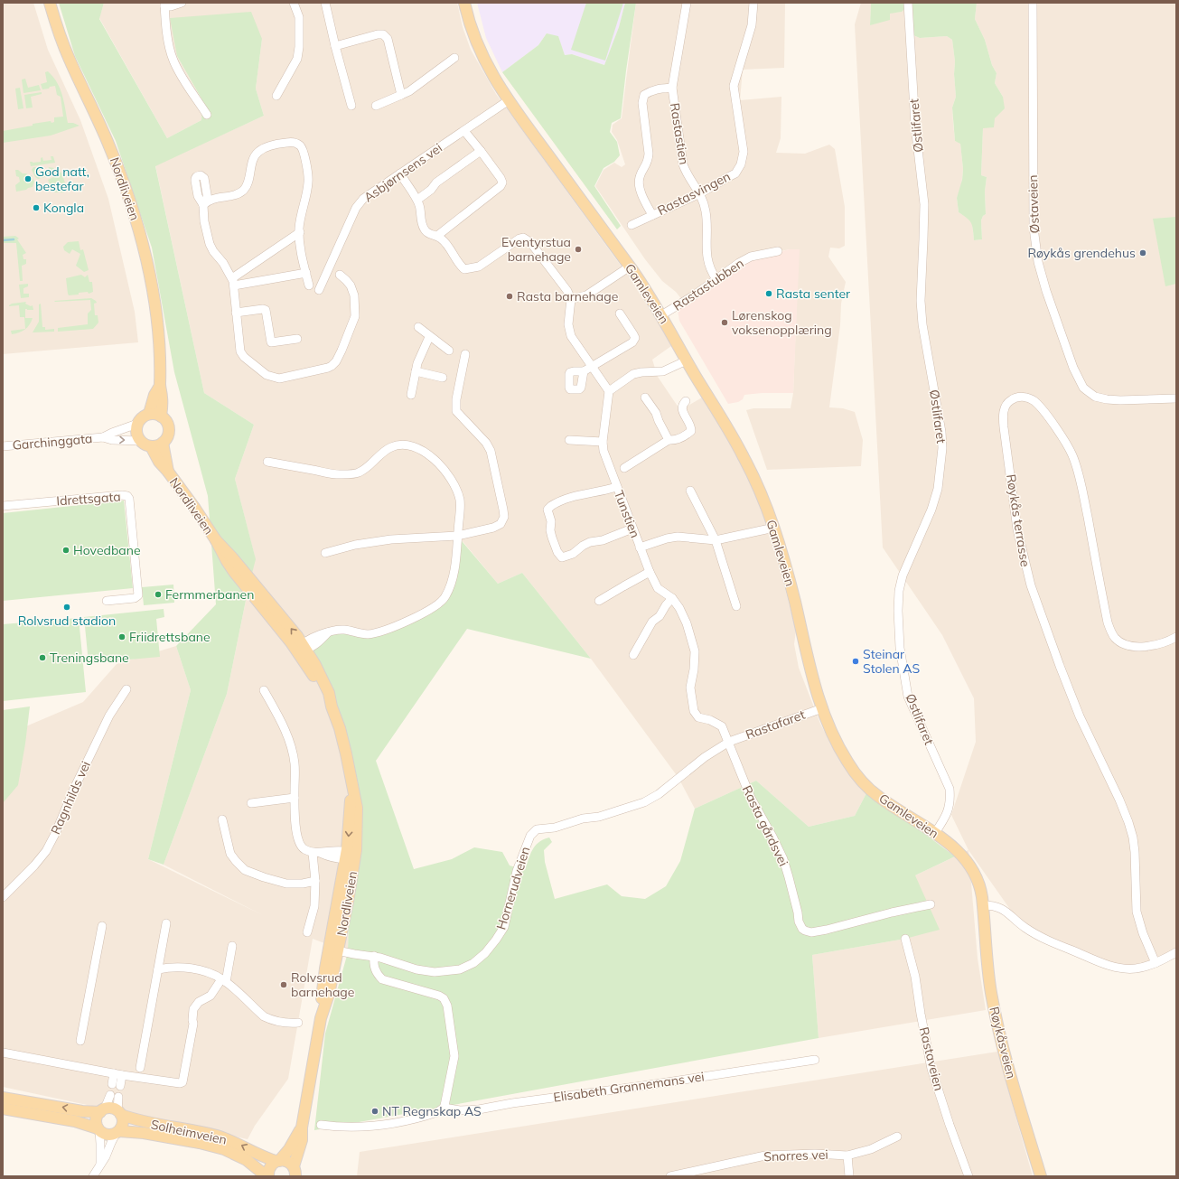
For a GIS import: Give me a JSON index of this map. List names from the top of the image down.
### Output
{
  "streets": {
    "main road": [
      "Nordliveien",
      "Gamleveien",
      "Røykåsveien",
      "Solheimveien"
    ],
    "street": [
      "Østlifaret",
      "Rastastien",
      "Asbjørnsens vei",
      "Rastasvingen",
      "Østaveien",
      "Rastastubben",
      "Garchinggata",
      "Idrettsgata",
      "Tunstien",
      "Røykås terrasse",
      "Rastafaret",
      "Ragnhilds vei",
      "Rasta gårdsvei",
      "Hornerudveien",
      "Rastaveien",
      "Elisabeth Grannemans vei",
      "Snorres vei"
    ]
  },
  "crossings": [
    ["Østlifaret", "Gamleveien"],
    ["Rastastien", "Rastasvingen"],
    ["Rastastien", "Rastastubben"],
    ["Asbjørnsens vei", "Gamleveien"],
    ["Nordliveien", "Garchinggata"],
    ["Nordliveien", "Hornerudveien"],
    ["Nordliveien", "Solheimveien"],
    ["Rastastubben", "Gamleveien"],
    ["Gamleveien", "Rastafaret"],
    ["Gamleveien", "Røykåsveien"],
    ["Rastafaret", "Rasta gårdsvei"],
    ["Rastafaret", "Hornerudveien"],
    ["Rasta gårdsvei", "Hornerudveien"]
  ],
  "places": [
    "God natt, bestefar",
    "Kongla",
    "Eventyrstua barnehage",
    "Røykås grendehus",
    "Rasta senter",
    "Rasta barnehage",
    "Lørenskog voksenopplæring",
    "Hovedbane",
    "Fermmerbanen",
    "Rolvsrud stadion",
    "Friidrettsbane",
    "Treningsbane",
    "Steinar Stolen AS",
    "Rolvsrud barnehage",
    "NT Regnskap AS"
  ]
}
